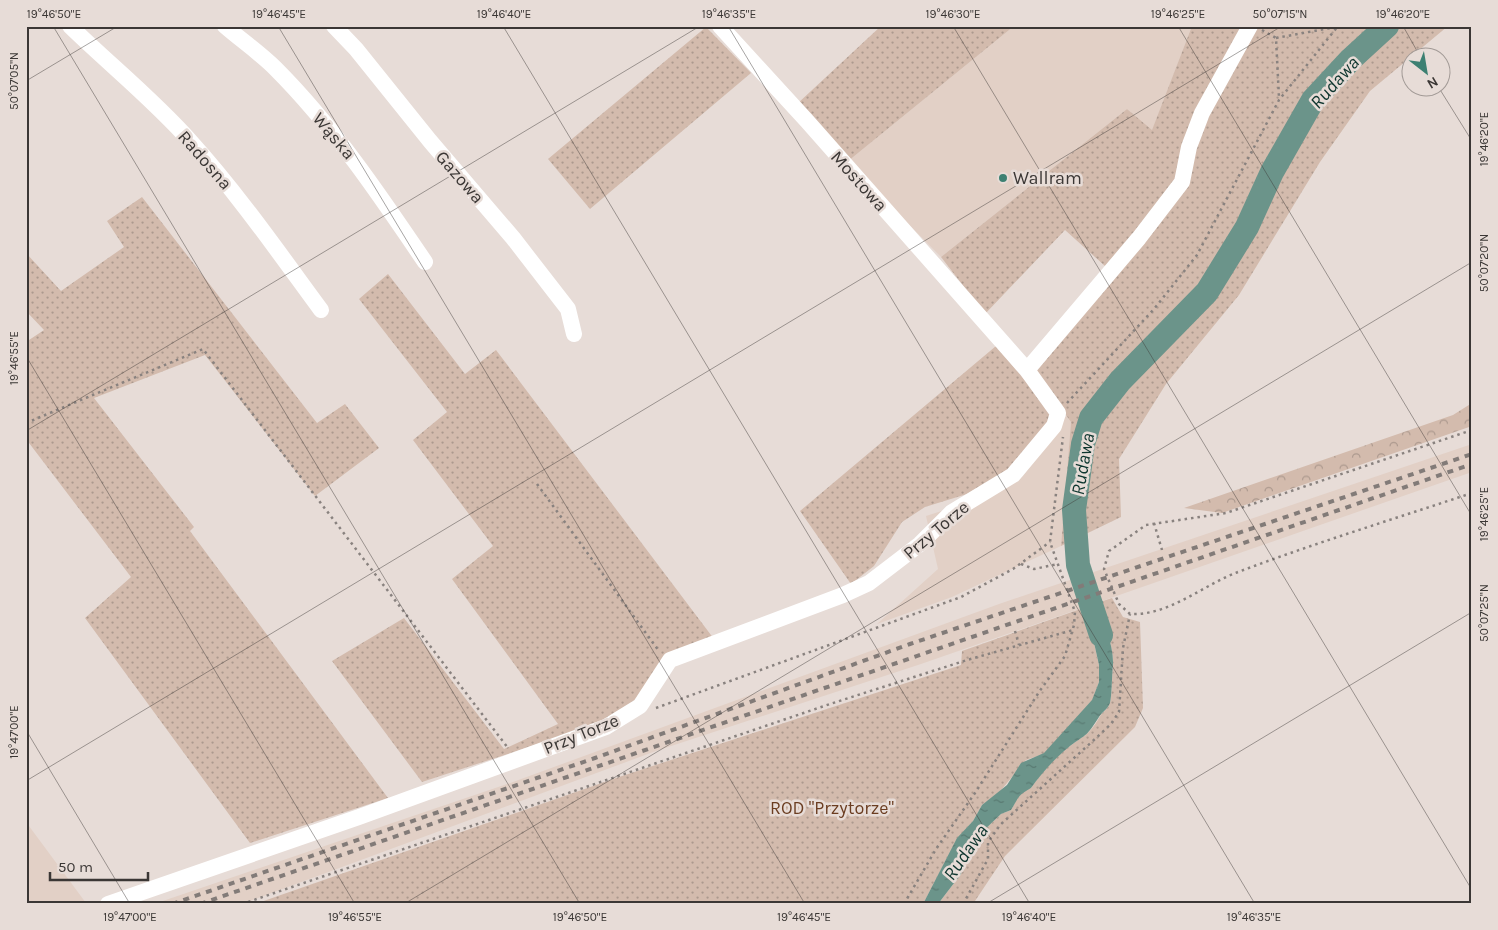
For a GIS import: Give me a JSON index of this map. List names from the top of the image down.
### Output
{
  "streets": {
    "street": [
      "Wąska",
      "Radosna",
      "Gazowa",
      "Mostowa",
      "Przy Torze"
    ]
  },
  "crossings": [
    ["Mostowa", "Przy Torze"]
  ],
  "water": ["Rudawa"],
  "parks": ["ROD \"Przytorze\""],
  "places": ["Wallram"],
  "scale_bar": "50 m",
  "north": "bottom right",
  "coordinates": [
    "19°46'50\"E",
    "19°46'45\"E",
    "19°46'40\"E",
    "19°46'35\"E",
    "19°46'30\"E",
    "19°46'25\"E",
    "50°07'15\"N",
    "19°46'20\"E",
    "50°07'05\"N",
    "50°07'20\"N",
    "19°46'55\"E",
    "50°07'25\"N",
    "19°47'00\"E"
  ]
}
